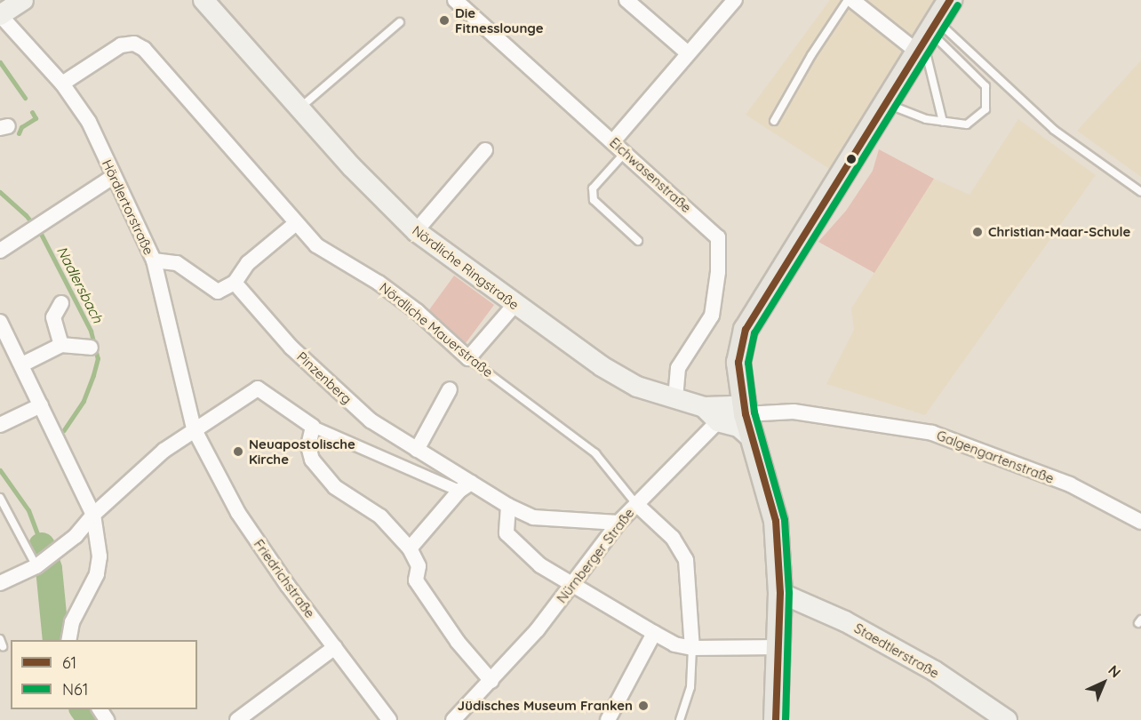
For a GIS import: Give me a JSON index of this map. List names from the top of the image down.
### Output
{
  "streets": {
    "main road": ["Nördliche Ringstraße", "Staedtlerstraße"],
    "street": [
      "Eichwasenstraße",
      "Hördlertorstraße",
      "Nördliche Mauerstraße",
      "Pinzenberg",
      "Galgengartenstraße",
      "Nürnberger Straße",
      "Friedrichstraße"
    ]
  },
  "crossings": [
    ["Eichwasenstraße", "Nördliche Ringstraße"],
    ["Hördlertorstraße", "Nördliche Mauerstraße"],
    ["Hördlertorstraße", "Friedrichstraße"],
    ["Nördliche Ringstraße", "Nürnberger Straße"],
    ["Nördliche Mauerstraße", "Nürnberger Straße"],
    ["Pinzenberg", "Nürnberger Straße"]
  ],
  "water": ["Nadlersbach"],
  "places": [
    "Die Fitnesslounge",
    "Christian-Maar-Schule",
    "Neuapostolische Kirche",
    "Jüdisches Museum Franken"
  ],
  "lines": ["transit line 61", "transit line N61"],
  "legend": ["61", "N61"],
  "north": "top right"
}
